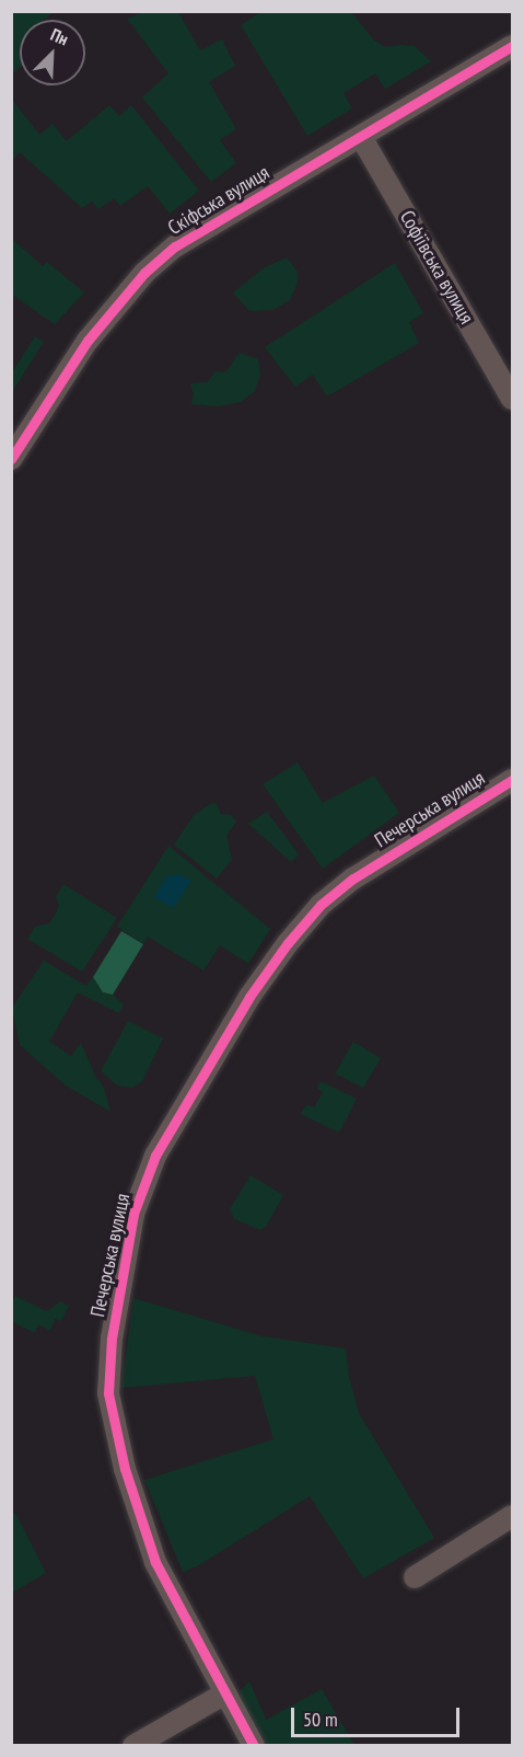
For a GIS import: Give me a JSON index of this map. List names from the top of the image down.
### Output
{
  "streets": {
    "street": ["Скіфська вулиця", "Софіївська вулиця", "Печерська вулиця"]
  },
  "crossings": [
    ["Скіфська вулиця", "Софіївська вулиця"]
  ],
  "scale_bar": "50 m",
  "north": "top right"
}
